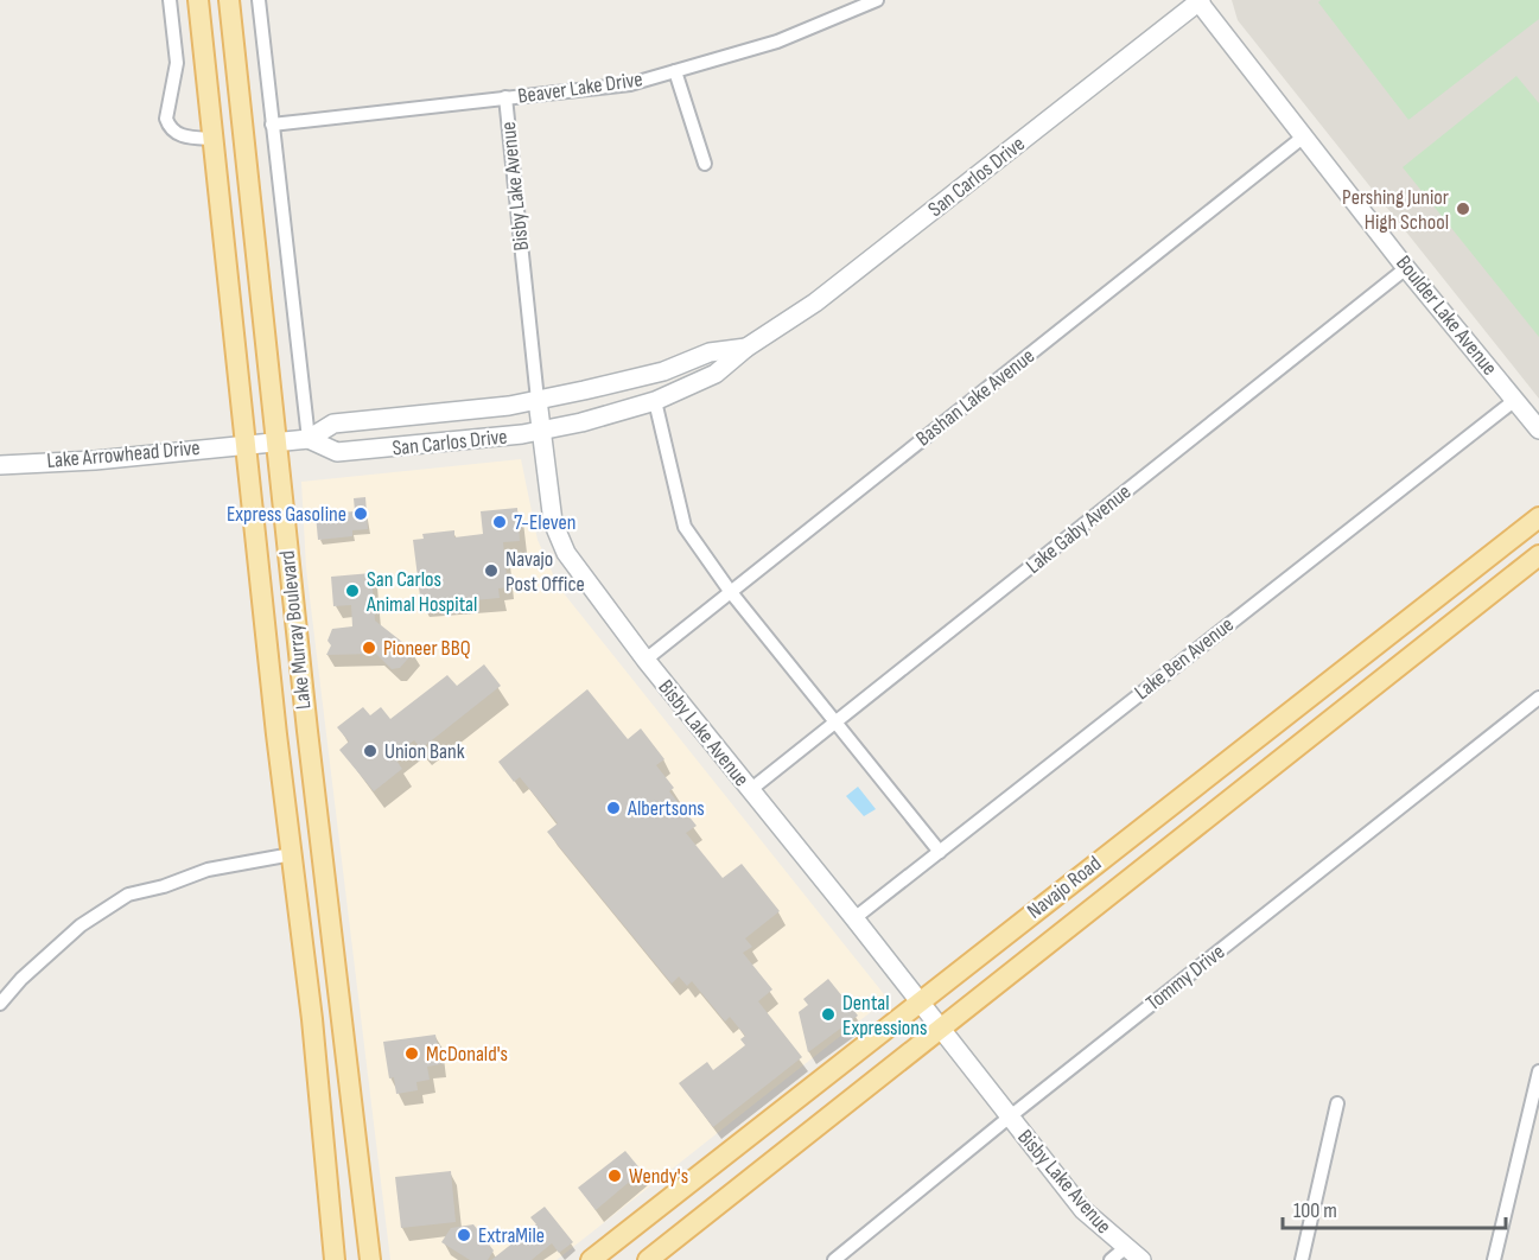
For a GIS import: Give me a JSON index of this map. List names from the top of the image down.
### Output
{
  "streets": {
    "main road": ["Lake Murray Boulevard", "Navajo Road"],
    "street": [
      "Beaver Lake Drive",
      "San Carlos Drive",
      "Bisby Lake Avenue",
      "Boulder Lake Avenue",
      "Bashan Lake Avenue",
      "Lake Arrowhead Drive",
      "Lake Gaby Avenue",
      "Lake Ben Avenue",
      "Tommy Drive"
    ]
  },
  "crossings": [
    ["Beaver Lake Drive", "Bisby Lake Avenue"],
    ["San Carlos Drive", "Bisby Lake Avenue"],
    ["San Carlos Drive", "Boulder Lake Avenue"],
    ["San Carlos Drive", "Lake Arrowhead Drive"],
    ["San Carlos Drive", "Lake Murray Boulevard"],
    ["Bisby Lake Avenue", "Bashan Lake Avenue"],
    ["Bisby Lake Avenue", "Lake Gaby Avenue"],
    ["Bisby Lake Avenue", "Lake Ben Avenue"],
    ["Bisby Lake Avenue", "Navajo Road"],
    ["Bisby Lake Avenue", "Tommy Drive"],
    ["Boulder Lake Avenue", "Bashan Lake Avenue"],
    ["Boulder Lake Avenue", "Lake Gaby Avenue"],
    ["Boulder Lake Avenue", "Lake Ben Avenue"],
    ["Lake Arrowhead Drive", "Lake Murray Boulevard"]
  ],
  "places": [
    "Pershing Junior High School",
    "Express Gasoline",
    "7-Eleven",
    "Navajo Post Office",
    "San Carlos Animal Hospital",
    "Pioneer BBQ",
    "Union Bank",
    "Albertsons",
    "Dental Expressions",
    "McDonald's",
    "Wendy's",
    "ExtraMile"
  ],
  "scale_bar": "100 m"
}
